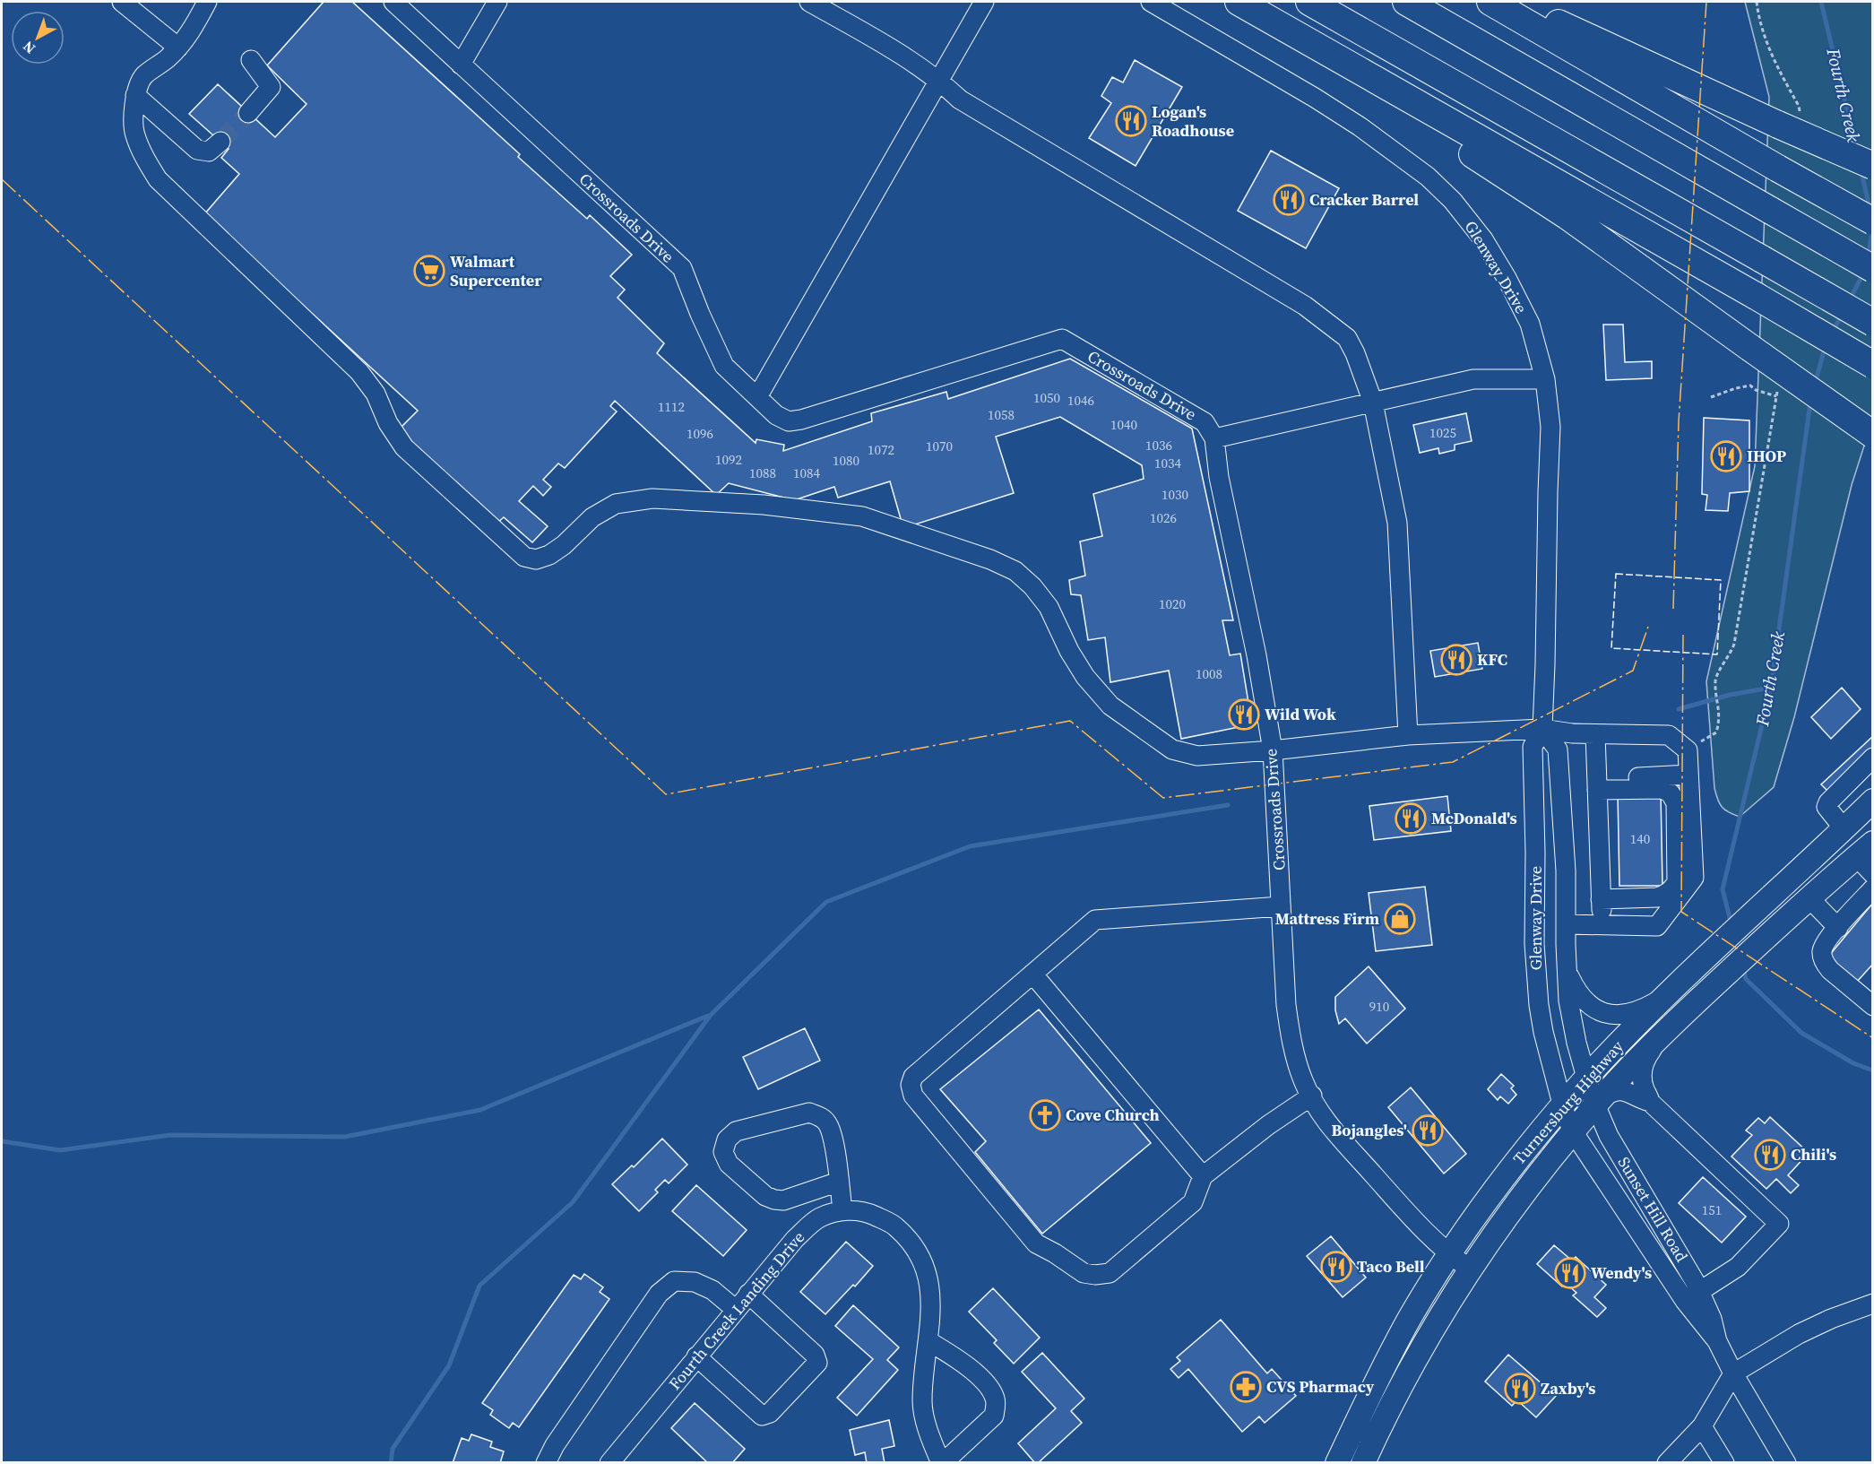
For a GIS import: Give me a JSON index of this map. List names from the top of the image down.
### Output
{
  "streets": {
    "main road": ["Turnersburg Highway"],
    "street": [
      "Crossroads Drive",
      "Glenway Drive",
      "Sunset Hill Road",
      "Fourth Creek Landing Drive"
    ]
  },
  "crossings": [
    ["Crossroads Drive", "Turnersburg Highway"],
    ["Glenway Drive", "Turnersburg Highway"],
    ["Glenway Drive", "Sunset Hill Road"],
    ["Turnersburg Highway", "Sunset Hill Road"]
  ],
  "water": ["Fourth Creek"],
  "places": {
    "restaurant": [
      "Logan's Roadhouse",
      "Cracker Barrel",
      "IHOP",
      "KFC",
      "Wild Wok",
      "McDonald's",
      "Bojangles'",
      "Chili's",
      "Taco Bell",
      "Wendy's",
      "Zaxby's"
    ],
    "supermarket": ["Walmart Supercenter"],
    "shop": ["Mattress Firm"],
    "church": ["Cove Church"],
    "pharmacy": ["CVS Pharmacy"]
  },
  "house_numbers": [
    "1050",
    "1046",
    "1112",
    "1058",
    "1040",
    "1025",
    "1096",
    "1036",
    "1070",
    "1072",
    "1092",
    "1080",
    "1034",
    "1088",
    "1084",
    "1030",
    "1026",
    "1020",
    "1008",
    "140",
    "910",
    "151"
  ],
  "north": "bottom left"
}
